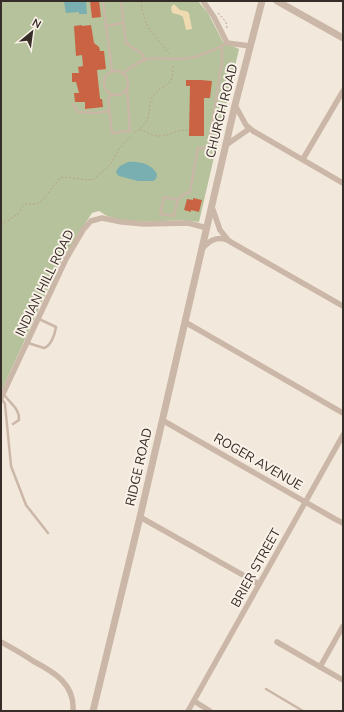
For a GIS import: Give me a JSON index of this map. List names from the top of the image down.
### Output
{
  "streets": {
    "street": [
      "CHURCH ROAD",
      "INDIAN HILL ROAD",
      "ROGER AVENUE",
      "RIDGE ROAD",
      "BRIER STREET"
    ]
  },
  "crossings": [
    ["CHURCH ROAD", "INDIAN HILL ROAD"],
    ["CHURCH ROAD", "RIDGE ROAD"],
    ["INDIAN HILL ROAD", "RIDGE ROAD"],
    ["ROGER AVENUE", "RIDGE ROAD"],
    ["ROGER AVENUE", "BRIER STREET"]
  ],
  "north": "top right"
}
